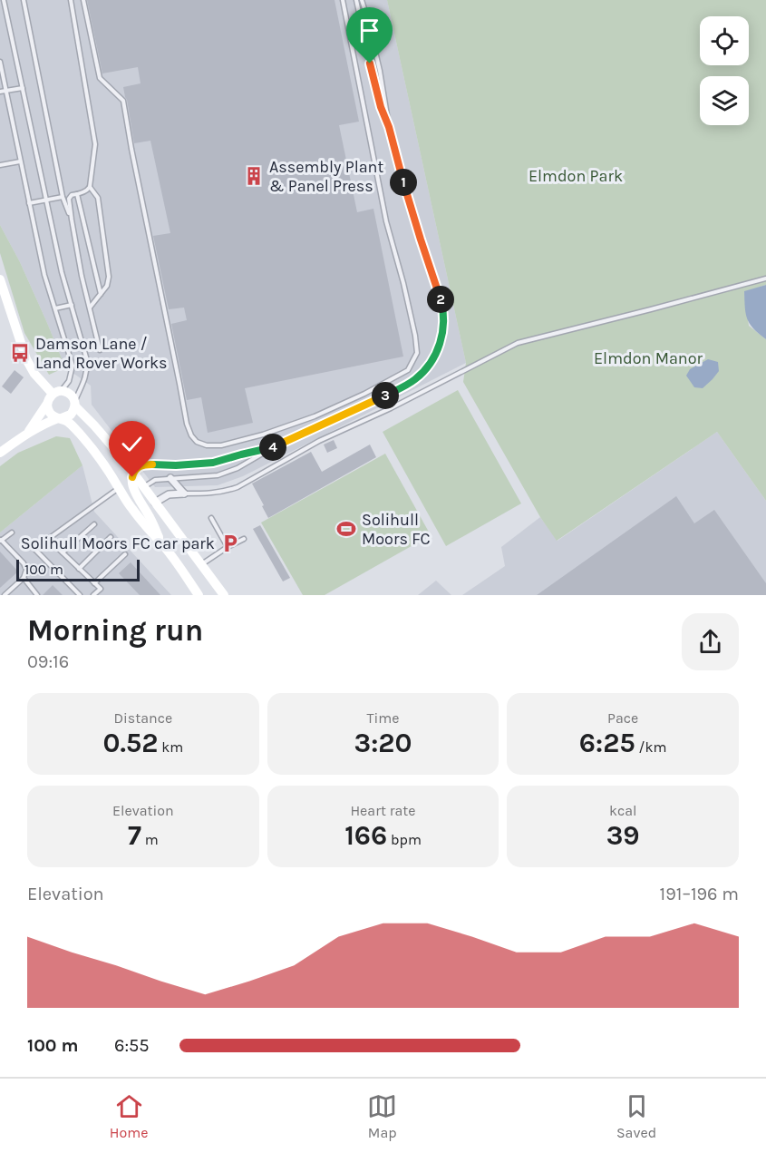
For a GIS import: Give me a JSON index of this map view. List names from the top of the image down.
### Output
{
  "parks": ["Elmdon Park", "Elmdon Manor"],
  "places": {
    "building": ["Assembly Plant & Panel Press"],
    "bus stop": ["Damson Lane / Land Rover Works"],
    "sports": ["Solihull Moors FC"],
    "parking": ["Solihull Moors FC car park"]
  },
  "scale_bar": "100 m",
  "page": {
    "pins": [
      "1",
      "2",
      "3",
      "4"
    ],
    "scale": "100 m",
    "heading": ["Morning run", "09:16"],
    "stats": [
      ["Distance", "0.52 km"],
      ["Time", "3:20"],
      ["Pace", "6:25 /km"],
      ["Elevation", "7 m"],
      ["Heart rate", "166 bpm"],
      ["kcal", "39"]
    ],
    "chart": ["Elevation", "191–196 m"],
    "list": [
      {
        "name": "100 m",
        "note": "6:55"
      }
    ],
    "tabs": ["Home", "Map", "Saved"]
  }
}
